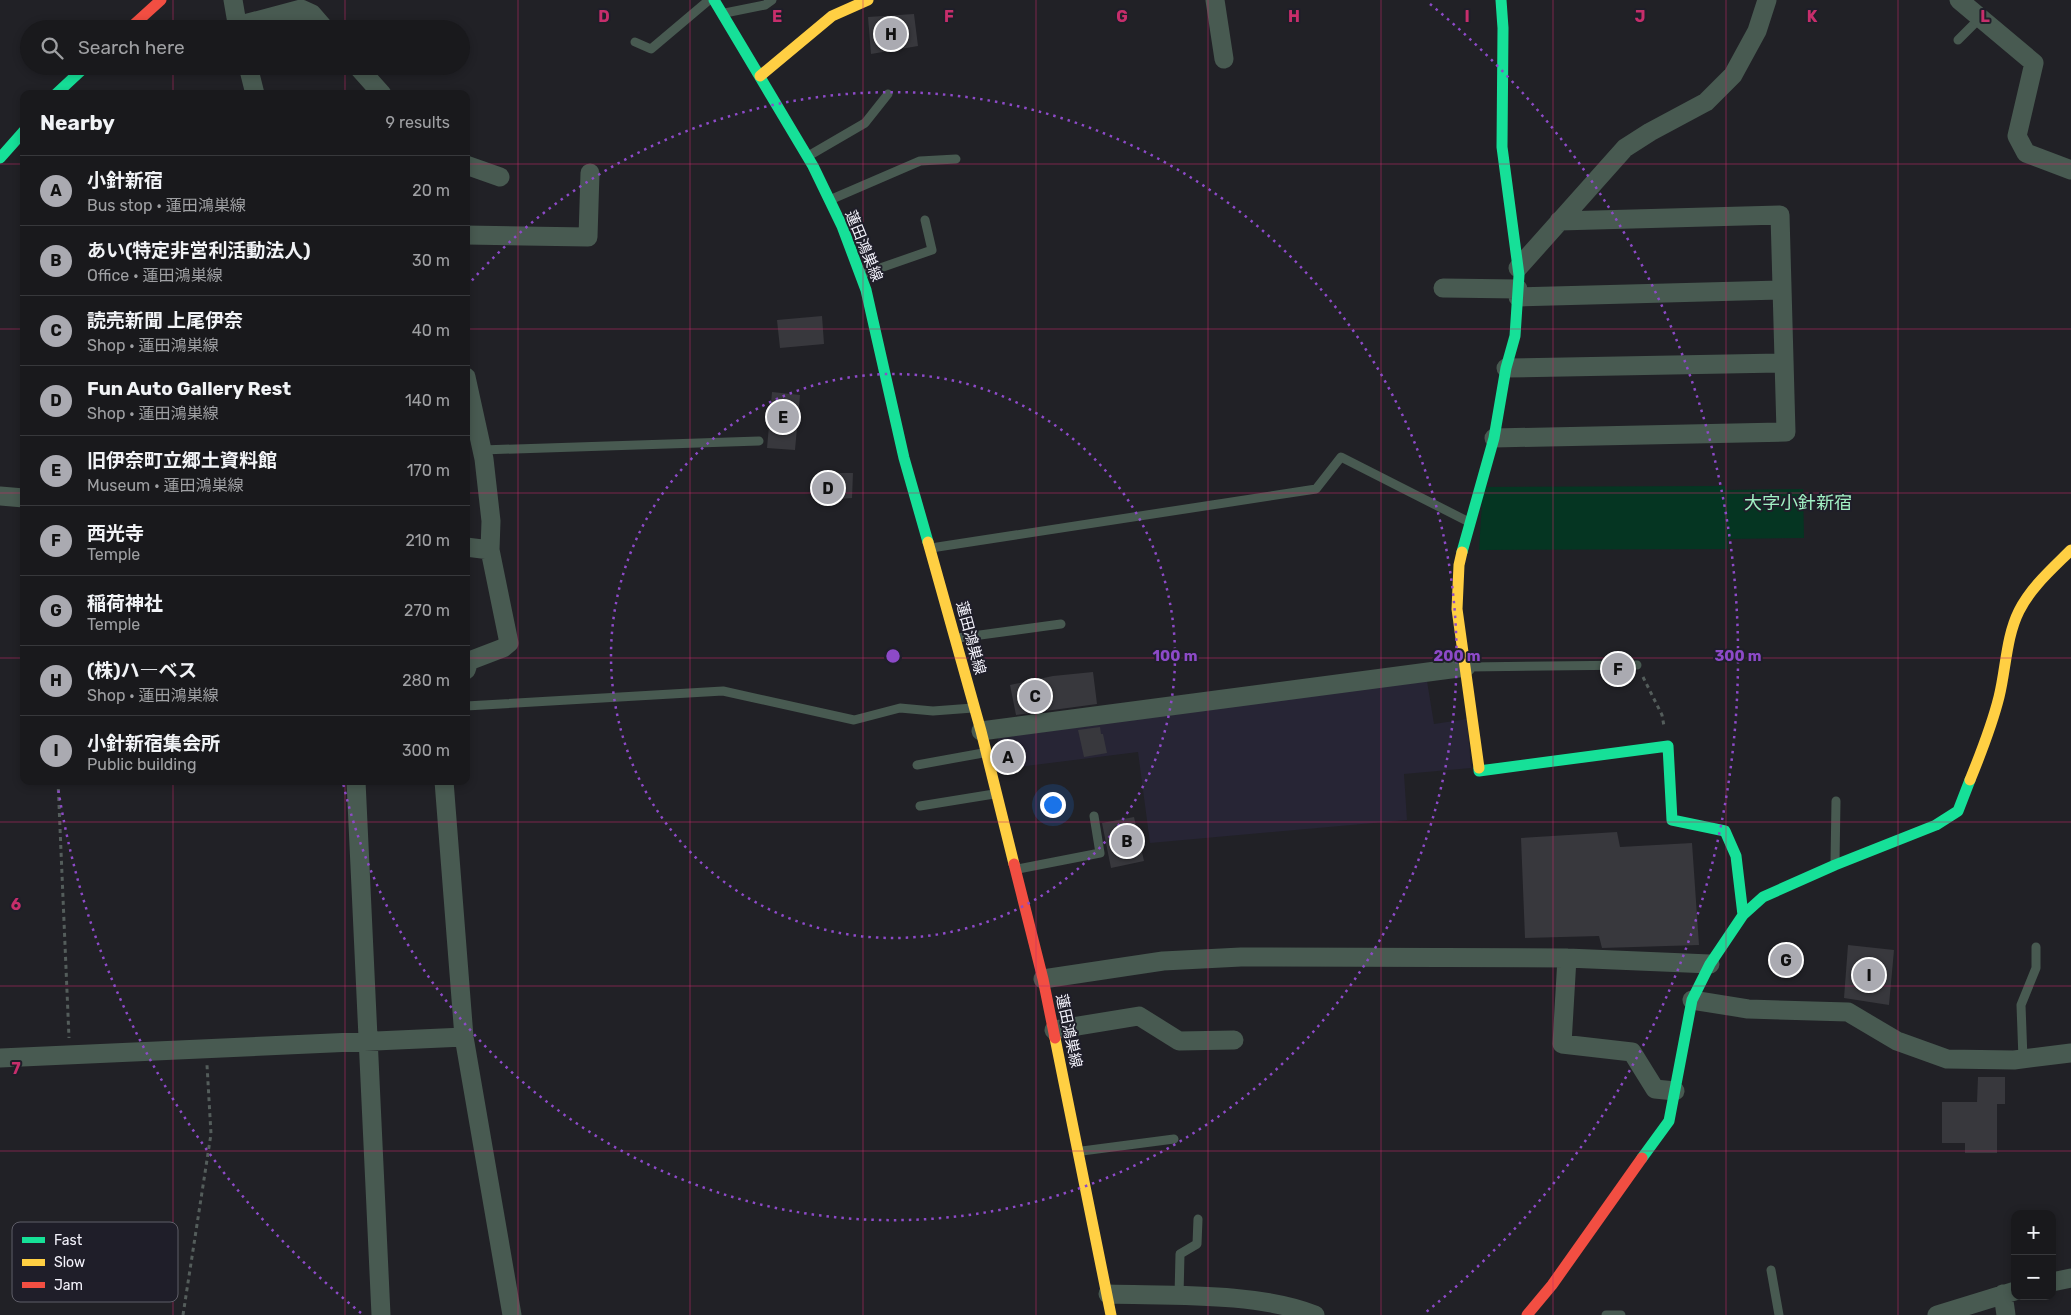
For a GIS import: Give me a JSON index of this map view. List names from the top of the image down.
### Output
{
  "streets": {
    "street": ["蓮田鴻巣線"]
  },
  "districts": ["大字小針新宿"],
  "legend": ["Fast", "Slow", "Jam"],
  "page": {
    "pins": [
      "H",
      "E",
      "D",
      "F",
      "C",
      "A",
      "B",
      "G",
      "I"
    ],
    "search": "Search here",
    "heading": ["Nearby", "9 results"],
    "list": [
      {
        "mark": "A",
        "name": "小針新宿",
        "note": "Bus stop · 蓮田鴻巣線",
        "value": "20 m"
      },
      {
        "mark": "B",
        "name": "あい(特定非営利活動法人)",
        "note": "Office · 蓮田鴻巣線",
        "value": "30 m"
      },
      {
        "mark": "C",
        "name": "読売新聞 上尾伊奈",
        "note": "Shop · 蓮田鴻巣線",
        "value": "40 m"
      },
      {
        "mark": "D",
        "name": "Fun Auto Gallery Rest",
        "note": "Shop · 蓮田鴻巣線",
        "value": "140 m"
      },
      {
        "mark": "E",
        "name": "旧伊奈町立郷土資料館",
        "note": "Museum · 蓮田鴻巣線",
        "value": "170 m"
      },
      {
        "mark": "F",
        "name": "西光寺",
        "note": "Temple",
        "value": "210 m"
      },
      {
        "mark": "G",
        "name": "稲荷神社",
        "note": "Temple",
        "value": "270 m"
      },
      {
        "mark": "H",
        "name": "(株)ハ―ベス",
        "note": "Shop · 蓮田鴻巣線",
        "value": "280 m"
      },
      {
        "mark": "I",
        "name": "小針新宿集会所",
        "note": "Public building",
        "value": "300 m"
      }
    ],
    "map_buttons": ["+", "−"]
  },
  "grid": {
    "columns": [
      "D",
      "E",
      "F",
      "G",
      "H",
      "I",
      "J",
      "K",
      "L"
    ],
    "rows": ["6", "7"]
  },
  "rings": ["100 m", "200 m", "300 m"]
}
